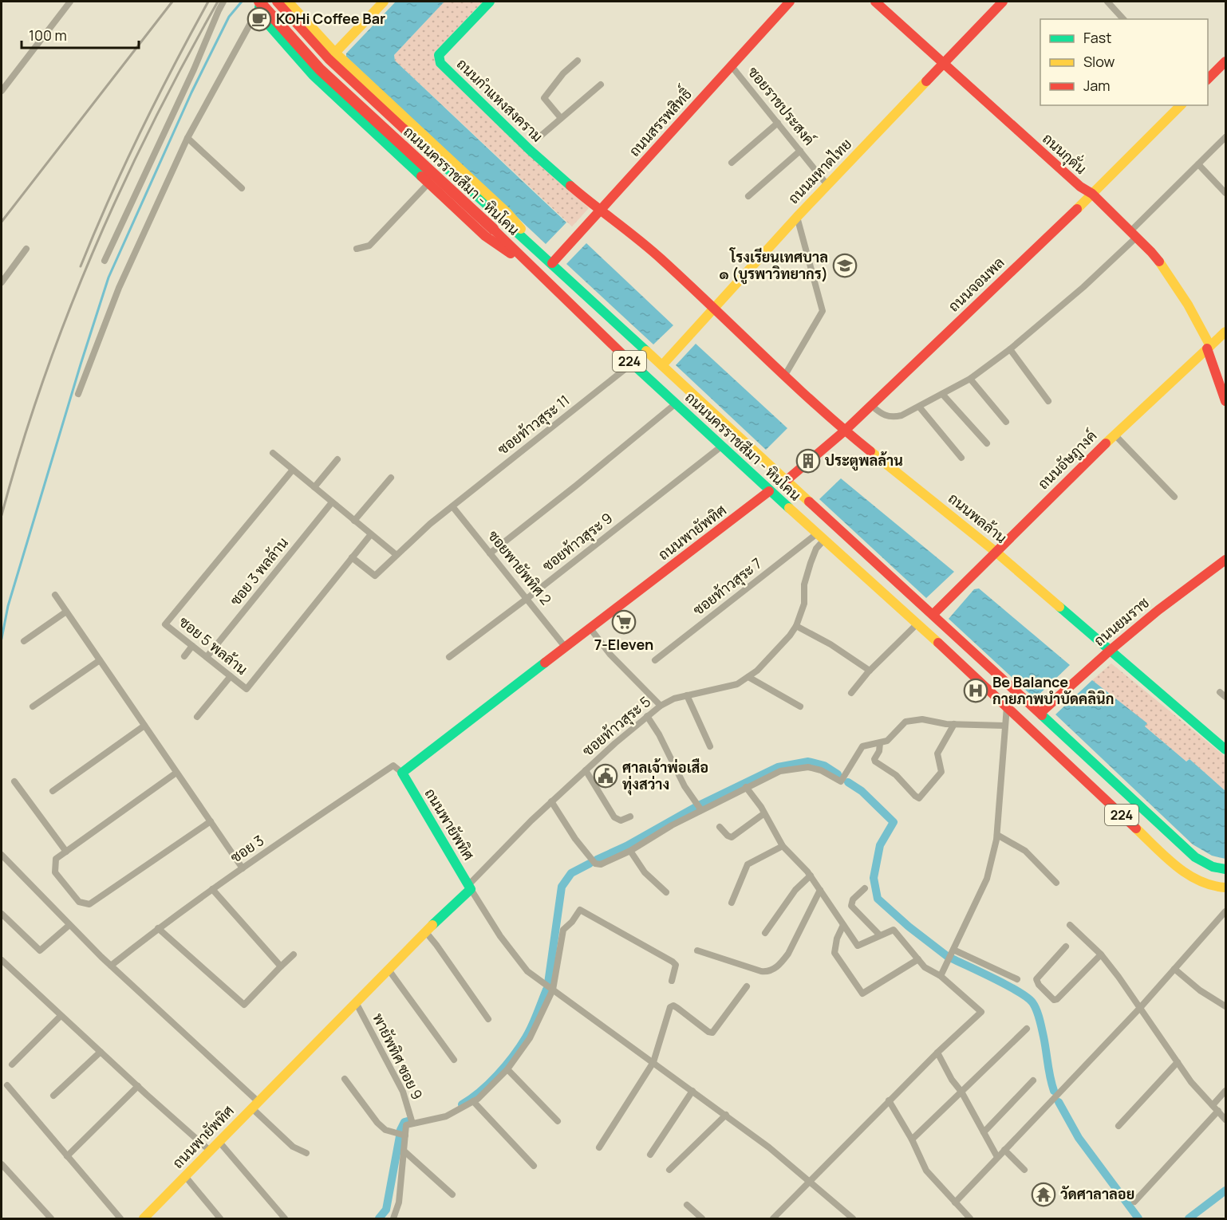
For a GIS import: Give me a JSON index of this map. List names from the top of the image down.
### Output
{
  "streets": {
    "street": [
      "ถนนกำแหงสงคราม",
      "ซอยราชประสงค์",
      "ถนนสรรพสิทธิ์",
      "ถนนกุดั่น",
      "ถนนมหาดไทย",
      "ถนนนครราชสีมา - หินโคน",
      "ถนนจอมพล",
      "224",
      "ซอยท้าวสุระ 11",
      "ถนนอัษฎางค์",
      "ถนนพลล้าน",
      "ถนนพายัพทิศ",
      "ซอยท้าวสุระ 9",
      "ซอยพายัพทิศ 2",
      "ซอย 3 พลล้าน",
      "ซอยท้าวสุระ 7",
      "ถนนยมราช",
      "ซอย 5 พลล้าน",
      "ซอยท้าวสุระ 5",
      "ซอย 3",
      "พายัพทิศ ซอย 9"
    ]
  },
  "crossings": [
    ["ถนนกำแหงสงคราม", "ถนนสรรพสิทธิ์"],
    ["ซอยราชประสงค์", "ถนนสรรพสิทธิ์"],
    ["ซอยราชประสงค์", "ถนนมหาดไทย"],
    ["ถนนกุดั่น", "ถนนมหาดไทย"],
    ["ถนนกุดั่น", "ถนนจอมพล"],
    ["ถนนกุดั่น", "ถนนอัษฎางค์"],
    ["ถนนมหาดไทย", "ถนนพลล้าน"],
    ["ถนนนครราชสีมา - หินโคน", "ซอยท้าวสุระ 11"],
    ["ถนนนครราชสีมา - หินโคน", "ถนนอัษฎางค์"],
    ["ถนนนครราชสีมา - หินโคน", "ถนนพายัพทิศ"],
    ["ถนนนครราชสีมา - หินโคน", "ซอยท้าวสุระ 9"],
    ["ถนนนครราชสีมา - หินโคน", "ซอยท้าวสุระ 7"],
    ["ถนนนครราชสีมา - หินโคน", "ถนนยมราช"],
    ["ถนนนครราชสีมา - หินโคน", "ซอยท้าวสุระ 5"],
    ["ถนนจอมพล", "ถนนพลล้าน"],
    ["ถนนจอมพล", "ถนนพายัพทิศ"],
    ["ซอยท้าวสุระ 11", "ซอยพายัพทิศ 2"],
    ["ซอยท้าวสุระ 11", "ซอย 5 พลล้าน"],
    ["ถนนอัษฎางค์", "ถนนพลล้าน"],
    ["ถนนพลล้าน", "ถนนยมราช"],
    ["ถนนพายัพทิศ", "ซอยพายัพทิศ 2"],
    ["ถนนพายัพทิศ", "ซอยท้าวสุระ 5"],
    ["ถนนพายัพทิศ", "ซอย 3"],
    ["ถนนพายัพทิศ", "พายัพทิศ ซอย 9"],
    ["ซอยท้าวสุระ 9", "ซอยพายัพทิศ 2"],
    ["ซอย 3 พลล้าน", "ซอย 5 พลล้าน"],
    ["ซอยท้าวสุระ 7", "ซอยท้าวสุระ 5"]
  ],
  "places": {
    "cafe": ["KOHi Coffee Bar"],
    "school or university": ["โรงเรียนเทศบาล ๑ (บูรพาวิทยากร)"],
    "building": ["ประตูพลล้าน"],
    "supermarket": ["7-Eleven"],
    "hospital": ["Be Balance กายภาพบำบัดคลินิก"],
    "public building": ["ศาลเจ้าพ่อเสือ ทุ่งสว่าง"],
    "temple": ["วัดศาลาลอย"]
  },
  "legend": ["Fast", "Slow", "Jam"],
  "scale_bar": "100 m"
}
